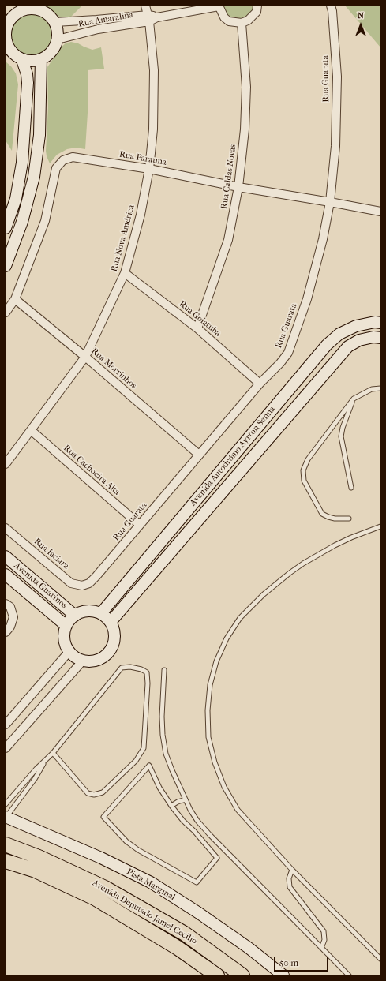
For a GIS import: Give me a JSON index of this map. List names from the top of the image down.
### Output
{
  "streets": {
    "highway": ["Avenida Deputado Jamel Cecilio"],
    "street": [
      "Rua Amaralina",
      "Rua Guarata",
      "Rua Parauna",
      "Rua Caldas Novas",
      "Rua Nova América",
      "Rua Goiatuba",
      "Rua Morrinhos",
      "Avenida Autodrómo Ayrton Senna",
      "Rua Cachoeira Alta",
      "Rua Iaciara",
      "Avenida Guarinos",
      "Pista Marginal"
    ]
  },
  "crossings": [
    ["Rua Amaralina", "Rua Nova América"],
    ["Rua Guarata", "Rua Parauna"],
    ["Rua Guarata", "Rua Goiatuba"],
    ["Rua Guarata", "Rua Morrinhos"],
    ["Rua Guarata", "Rua Cachoeira Alta"],
    ["Rua Guarata", "Rua Iaciara"],
    ["Rua Parauna", "Rua Caldas Novas"],
    ["Rua Parauna", "Rua Nova América"],
    ["Rua Parauna", "Rua Morrinhos"],
    ["Rua Caldas Novas", "Rua Goiatuba"],
    ["Rua Nova América", "Rua Goiatuba"],
    ["Rua Nova América", "Rua Morrinhos"],
    ["Rua Nova América", "Rua Cachoeira Alta"],
    ["Avenida Autodrómo Ayrton Senna", "Avenida Guarinos"]
  ],
  "scale_bar": "50 m",
  "north": "top"
}
